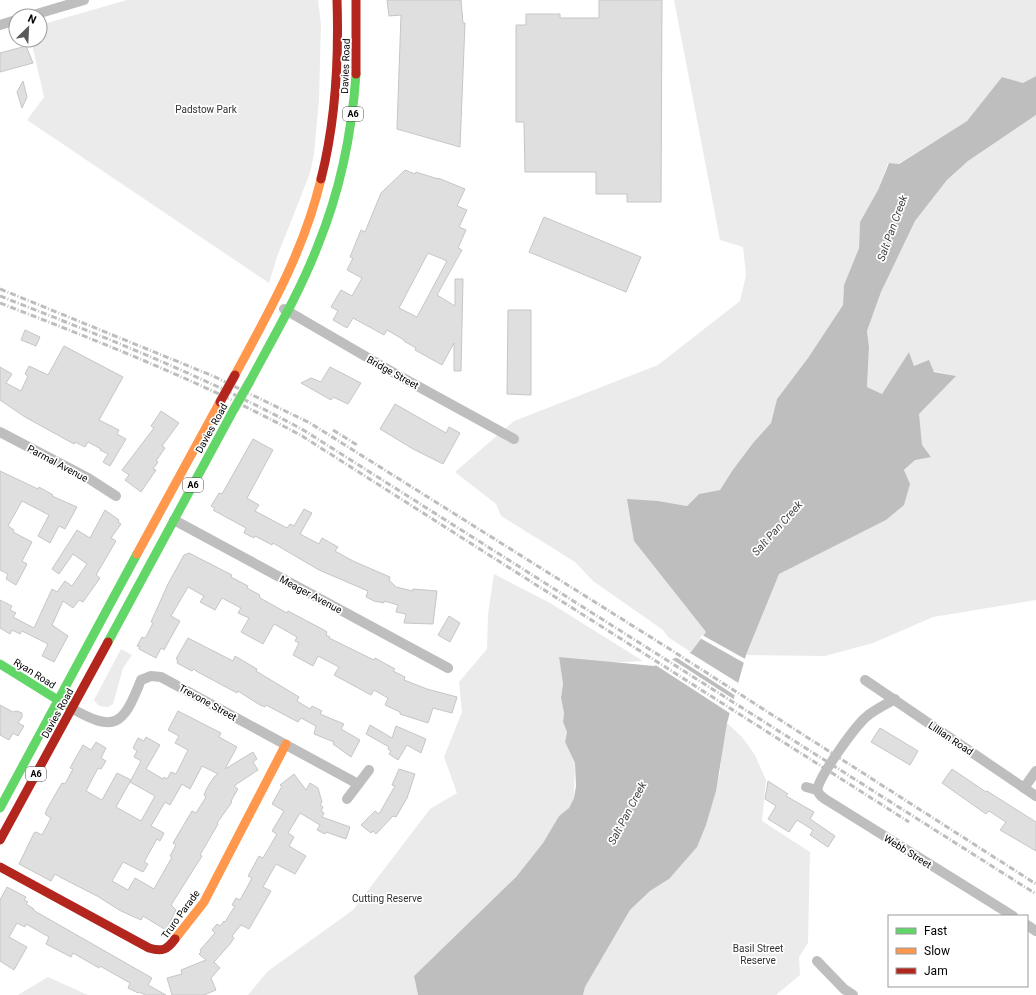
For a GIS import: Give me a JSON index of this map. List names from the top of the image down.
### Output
{
  "streets": {
    "main road": [
      "Davies Road",
      "A6",
      "Ryan Road",
      "Truro Parade"
    ],
    "street": [
      "Bridge Street",
      "Parmal Avenue",
      "Meager Avenue",
      "Trevone Street",
      "Lillian Road",
      "Webb Street"
    ]
  },
  "crossings": [
    ["Davies Road", "Bridge Street"],
    ["Davies Road", "Meager Avenue"],
    ["Davies Road", "Ryan Road"],
    ["Davies Road", "Trevone Street"],
    ["Ryan Road", "Trevone Street"],
    ["Trevone Street", "Truro Parade"]
  ],
  "water": ["Salt Pan Creek"],
  "parks": ["Padstow Park", "Cutting Reserve", "Basil Street Reserve"],
  "legend": ["Fast", "Slow", "Jam"],
  "north": "top right"
}
